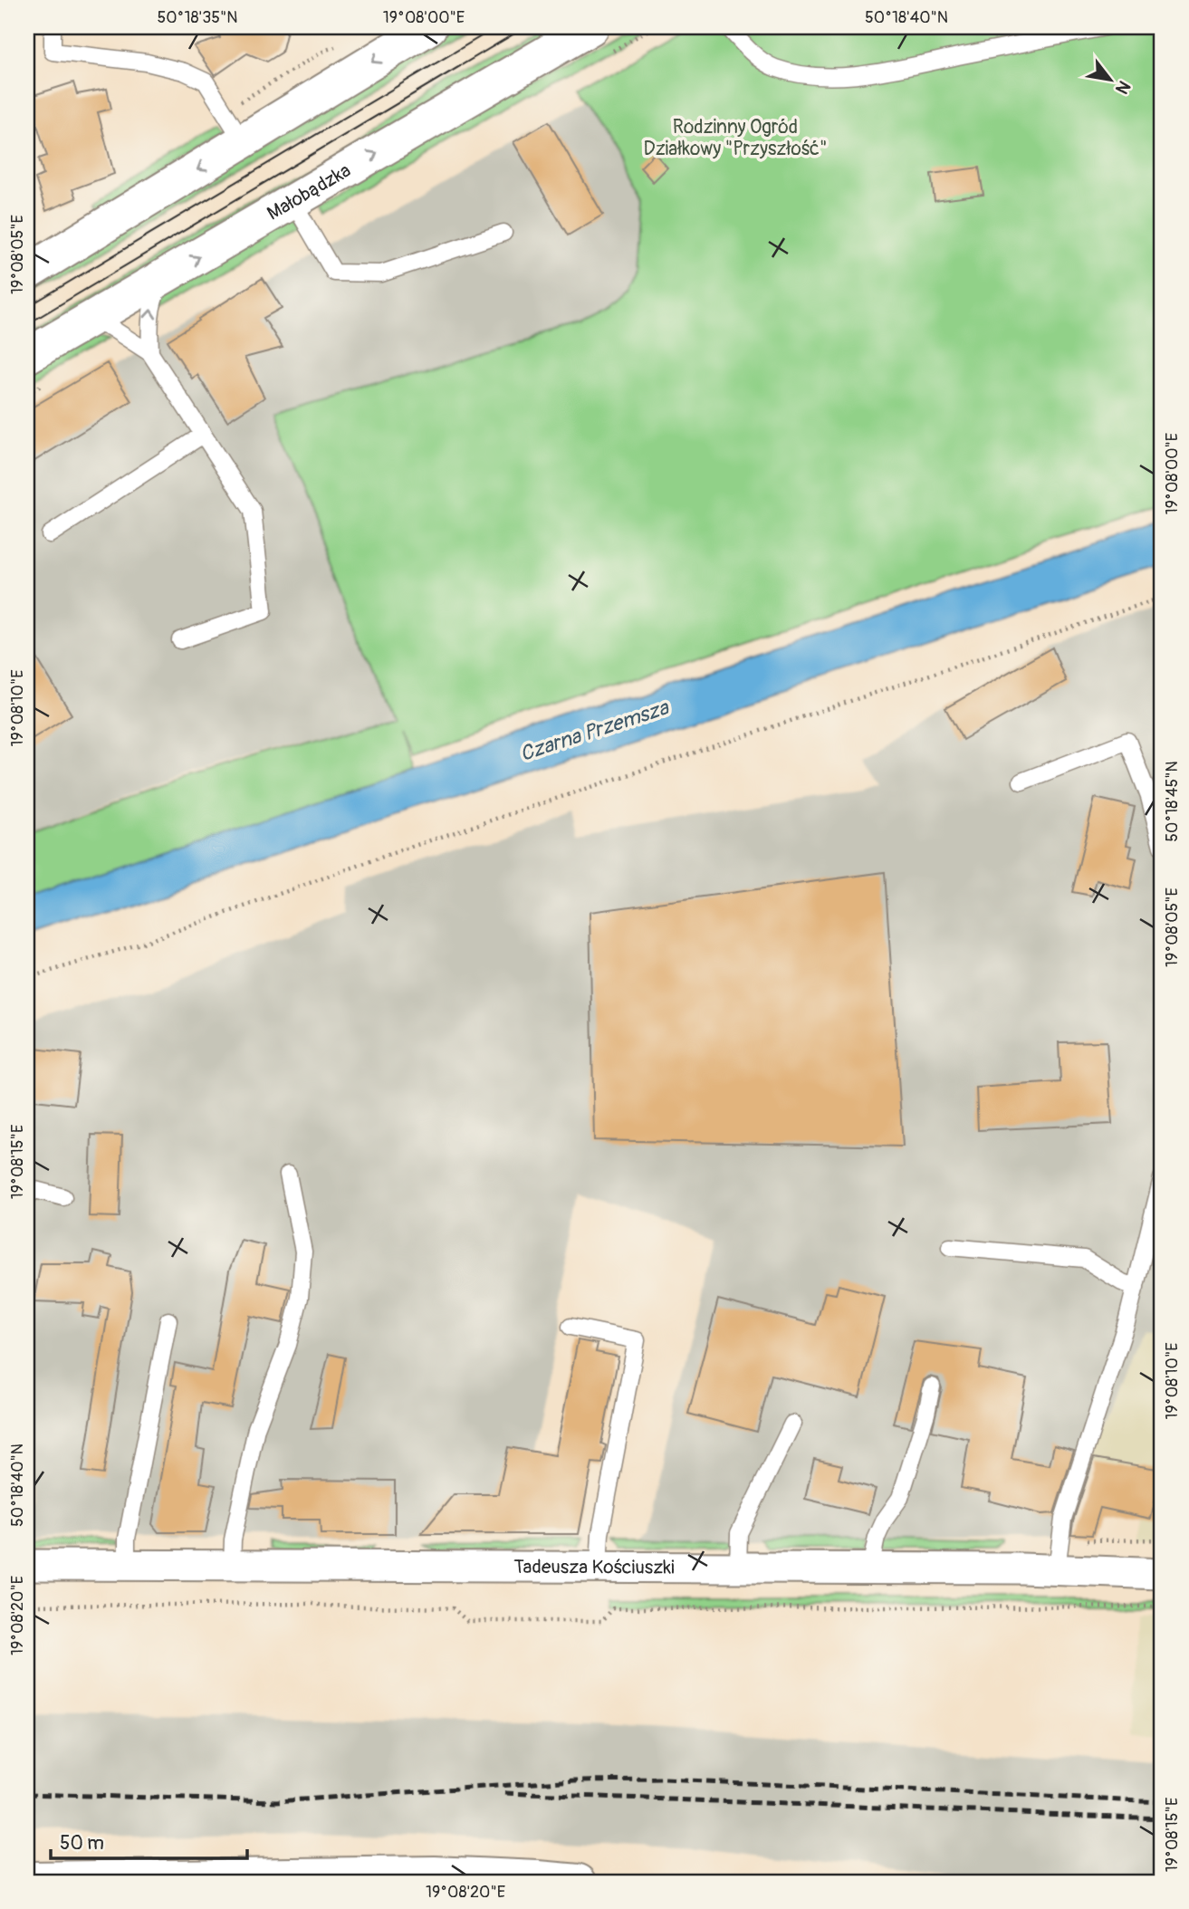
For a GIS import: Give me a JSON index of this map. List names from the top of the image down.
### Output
{
  "streets": {
    "street": ["Małobądzka", "Tadeusza Kościuszki"]
  },
  "water": ["Czarna Przemsza"],
  "parks": ["Rodzinny Ogród Działkowy \"Przyszłość\""],
  "scale_bar": "50 m",
  "north": "bottom right",
  "coordinates": [
    "50°18'35\"N",
    "19°08'00\"E",
    "50°18'40\"N",
    "19°08'05\"E",
    "19°08'10\"E",
    "50°18'45\"N",
    "19°08'15\"E",
    "19°08'20\"E"
  ]
}
